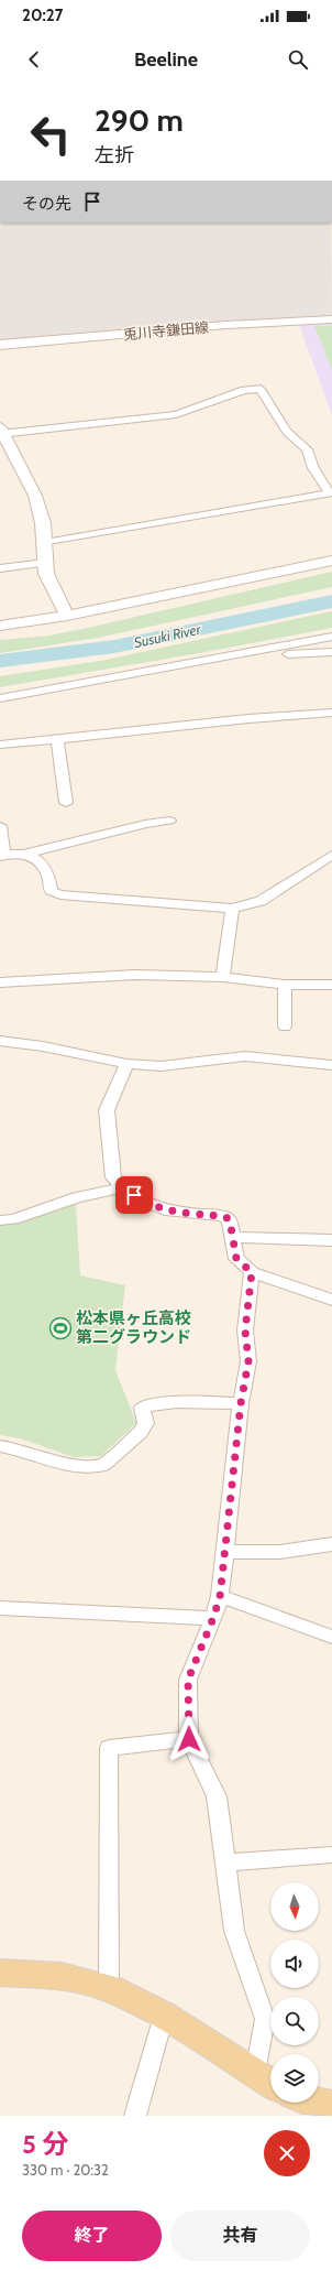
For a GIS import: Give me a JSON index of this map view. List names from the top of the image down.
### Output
{
  "streets": {
    "street": ["兎川寺鎌田線"]
  },
  "water": ["Susuki River"],
  "places": {
    "sports": ["松本県ヶ丘高校 第二グラウンド"]
  },
  "north": "bottom",
  "page": {
    "status": "20:27",
    "header": "Beeline",
    "turn": ["290 m", "左折"],
    "then": "その先",
    "heading": ["5 分", "330 m · 20:32"],
    "buttons": ["終了", "共有"]
  }
}
